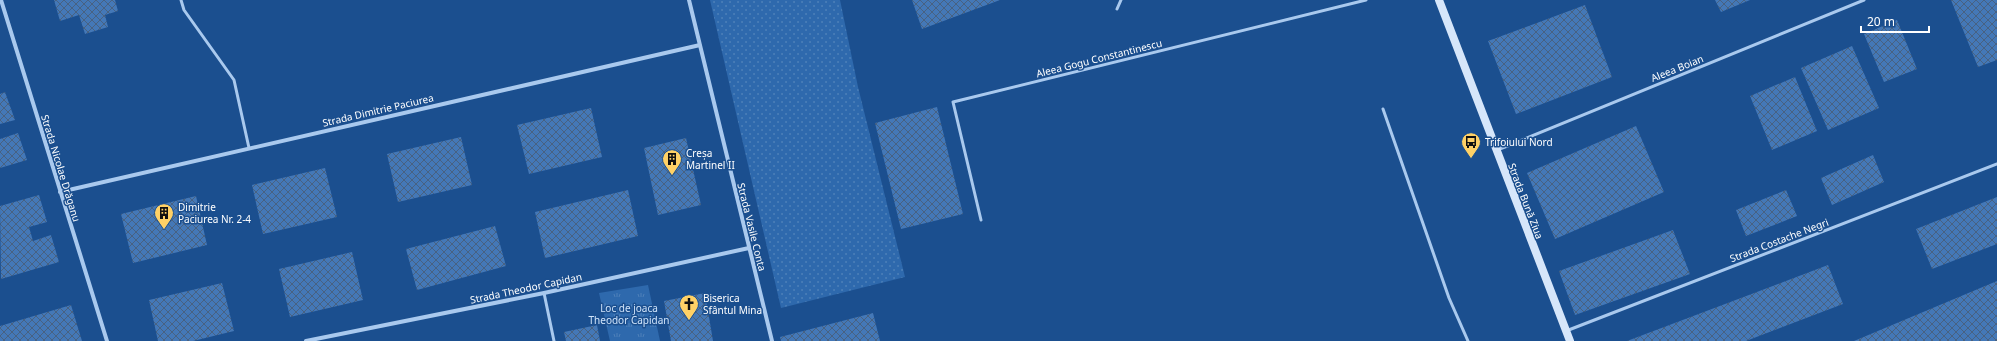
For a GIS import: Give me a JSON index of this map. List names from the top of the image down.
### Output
{
  "streets": {
    "main road": ["Strada Bună Ziua"],
    "street": [
      "Aleea Boian",
      "Strada Dimitrie Paciurea",
      "Strada Nicolae Drăganu",
      "Strada Vasile Conta",
      "Strada Theodor Capidan"
    ],
    "lane": ["Aleea Gogu Constantinescu", "Strada Costache Negri"]
  },
  "crossings": [
    ["Aleea Boian", "Strada Bună Ziua"],
    ["Strada Dimitrie Paciurea", "Strada Nicolae Drăganu"],
    ["Strada Dimitrie Paciurea", "Strada Vasile Conta"],
    ["Strada Bună Ziua", "Strada Costache Negri"],
    ["Strada Vasile Conta", "Strada Theodor Capidan"]
  ],
  "parks": ["Loc de joaca Theodor Capidan"],
  "places": {
    "bus stop": ["Trifoiului Nord"],
    "building": ["Creșa Martinel II", "Dimitrie Paciurea Nr. 2-4"],
    "church": ["Biserica Sfântul Mina"]
  },
  "scale_bar": "20 m"
}
